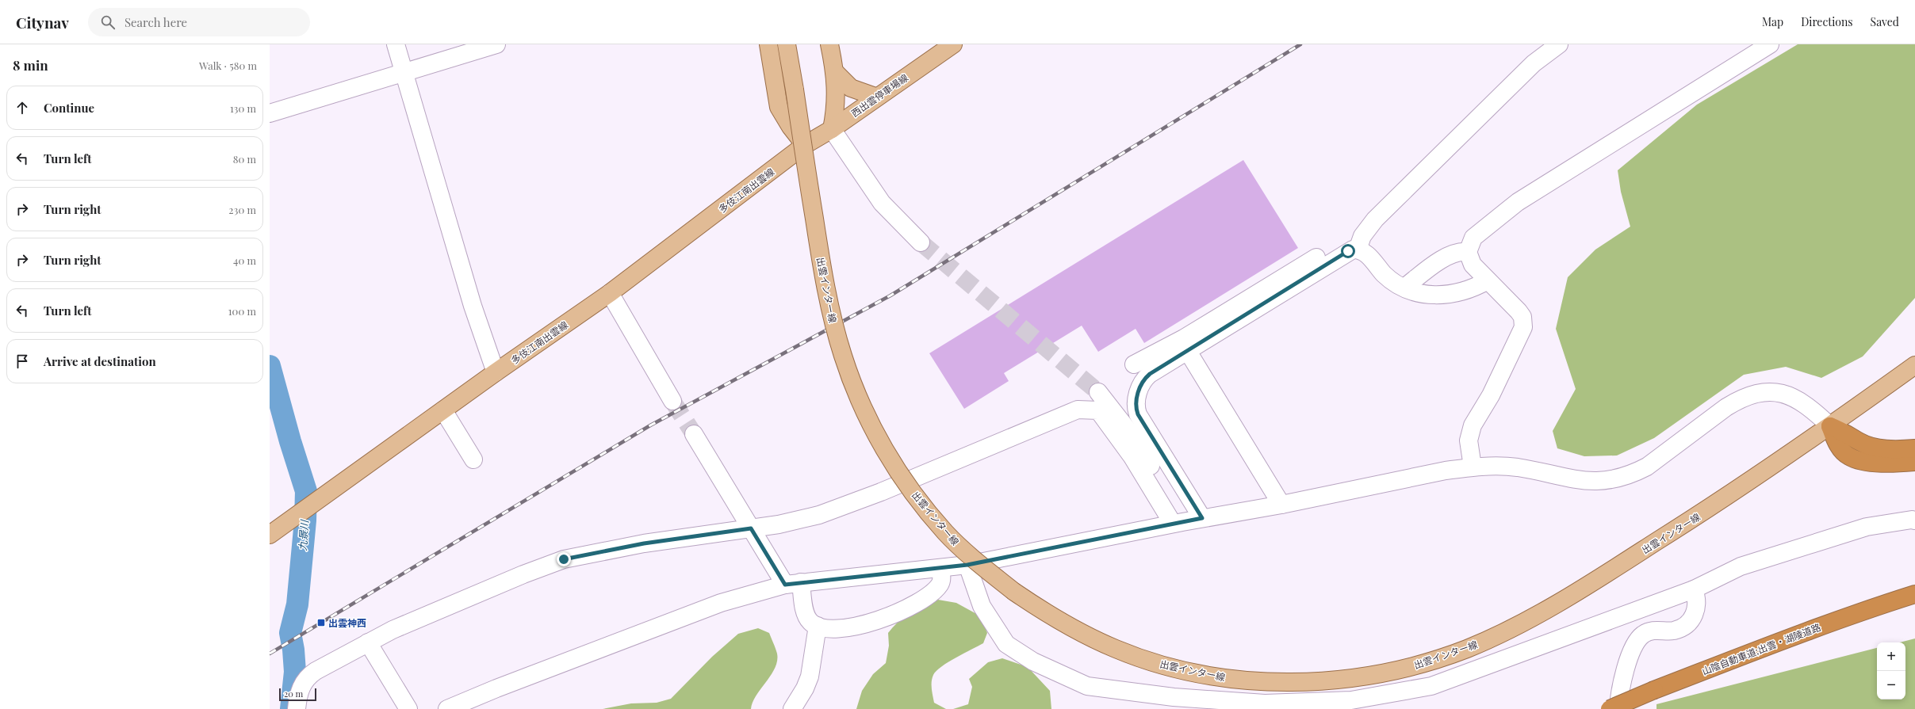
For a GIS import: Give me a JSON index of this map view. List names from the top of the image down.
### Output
{
  "streets": {
    "highway": ["山陰自動車道;出雲・湖陵道路"],
    "main road": ["西出雲停車場線", "多伎江南出雲線", "出雲インター線"]
  },
  "crossings": [
    ["西出雲停車場線", "多伎江南出雲線"]
  ],
  "water": ["九景川"],
  "places": {
    "transit": ["出雲神西"]
  },
  "scale_bar": "20 m",
  "page": {
    "header": "Citynav",
    "search": "Search here",
    "nav": ["Map", "Directions", "Saved"],
    "heading": ["8 min", "Walk · 580 m"],
    "list": [
      ["Continue", "130 m"],
      ["Turn left", "80 m"],
      ["Turn right", "230 m"],
      ["Turn right", "40 m"],
      ["Turn left", "100 m"],
      "Arrive at destination"
    ],
    "map_buttons": ["+", "−"],
    "scale": "20 m"
  }
}
